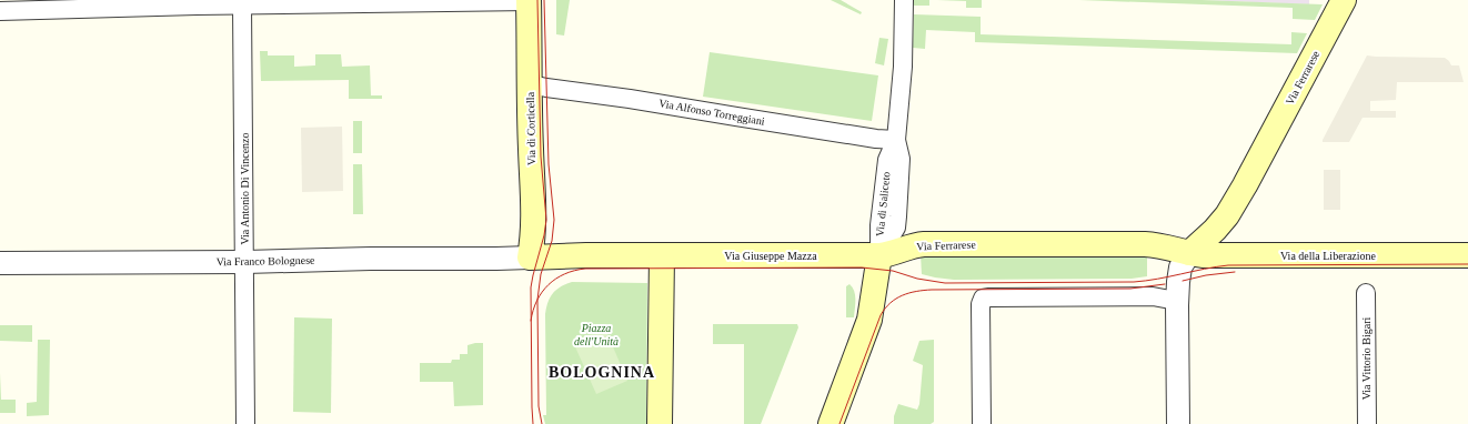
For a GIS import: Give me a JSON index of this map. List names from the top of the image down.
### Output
{
  "streets": {
    "main road": [
      "Via Ferrarese",
      "Via di Corticella",
      "Via Giuseppe Mazza",
      "Via della Liberazione"
    ],
    "street": [
      "Via Alfonso Torreggiani",
      "Via Antonio Di Vincenzo",
      "Via di Saliceto",
      "Via Franco Bolognese",
      "Via Vittorio Bigari"
    ]
  },
  "crossings": [
    ["Via Ferrarese", "Via di Saliceto"],
    ["Via Ferrarese", "Via Giuseppe Mazza"],
    ["Via Ferrarese", "Via della Liberazione"],
    ["Via Alfonso Torreggiani", "Via di Corticella"],
    ["Via Alfonso Torreggiani", "Via di Saliceto"],
    ["Via di Corticella", "Via Franco Bolognese"],
    ["Via Antonio Di Vincenzo", "Via Franco Bolognese"],
    ["Via di Saliceto", "Via Giuseppe Mazza"]
  ],
  "districts": ["BOLOGNINA"],
  "parks": ["Piazza dell'Unità"]
}
